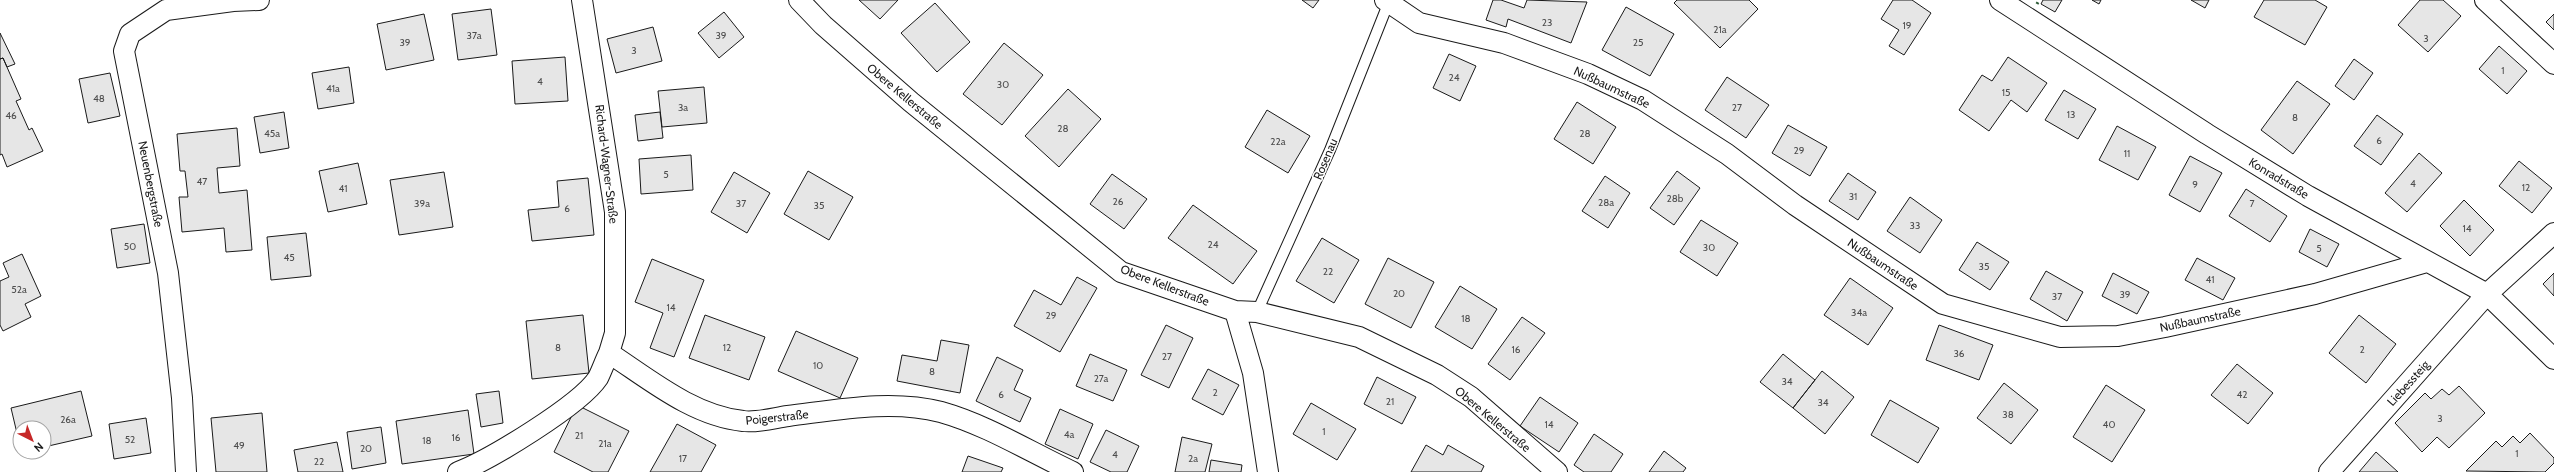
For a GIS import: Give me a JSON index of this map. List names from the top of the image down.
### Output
{
  "streets": {
    "street": [
      "Nußbaumstraße",
      "Obere Kellerstraße",
      "Richard-Wagner-Straße",
      "Konradstraße",
      "Neuenbergstraße",
      "Liebessteig",
      "Poigerstraße"
    ],
    "lane": ["Rosenau"]
  },
  "crossings": [
    ["Nußbaumstraße", "Rosenau"],
    ["Nußbaumstraße", "Konradstraße"],
    ["Obere Kellerstraße", "Rosenau"],
    ["Richard-Wagner-Straße", "Poigerstraße"],
    ["Konradstraße", "Liebessteig"]
  ],
  "house_numbers": [
    "23",
    "19",
    "21a",
    "37a",
    "39",
    "3",
    "39",
    "25",
    "3",
    "1",
    "24",
    "4",
    "30",
    "41a",
    "15",
    "48",
    "3a",
    "27",
    "13",
    "46",
    "8",
    "28",
    "45a",
    "28",
    "6",
    "22a",
    "29",
    "11",
    "5",
    "47",
    "4",
    "9",
    "12",
    "41",
    "31",
    "28b",
    "26",
    "28a",
    "39a",
    "37",
    "7",
    "35",
    "6",
    "33",
    "14",
    "24",
    "50",
    "30",
    "5",
    "45",
    "35",
    "22",
    "41",
    "52a",
    "20",
    "39",
    "37",
    "14",
    "34a",
    "29",
    "18",
    "8",
    "12",
    "16",
    "2",
    "36",
    "27",
    "10",
    "8",
    "27a",
    "34",
    "2",
    "6",
    "42",
    "21",
    "34",
    "38",
    "3",
    "26a",
    "14",
    "40",
    "1",
    "4a",
    "21",
    "16",
    "52",
    "18",
    "21a",
    "49",
    "20",
    "1",
    "4",
    "17",
    "2a",
    "22"
  ],
  "north": "bottom right"
}
